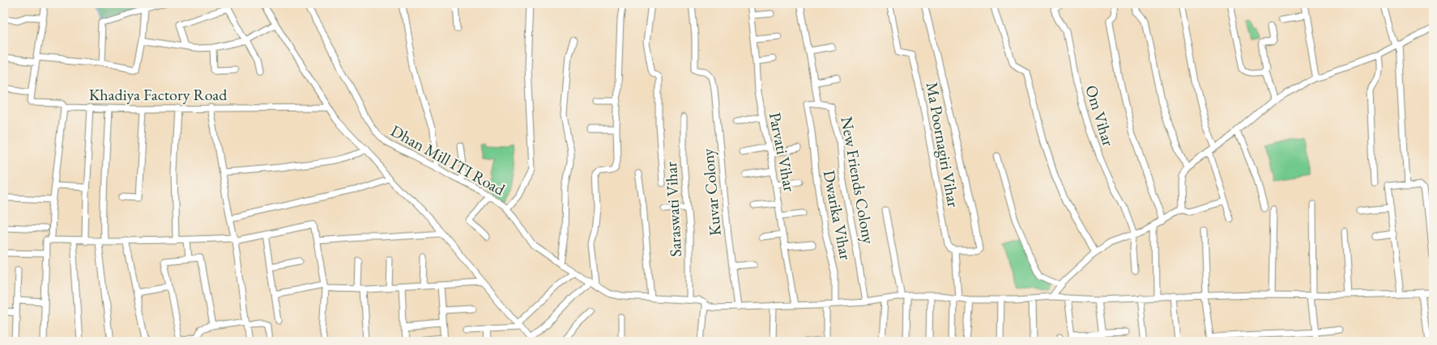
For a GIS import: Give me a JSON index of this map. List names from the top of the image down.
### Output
{
  "streets": {
    "street": [
      "Khadiya Factory Road",
      "Om Vihar",
      "Ma Poornagiri Vihar",
      "Parvati Vihar",
      "Dhan Mill ITI Road",
      "New Friends Colony",
      "Kuvar Colony",
      "Saraswati Vihar",
      "Dwarika Vihar"
    ]
  },
  "crossings": [
    ["Dhan Mill ITI Road", "Saraswati Vihar"],
    ["New Friends Colony", "Dwarika Vihar"]
  ]
}
